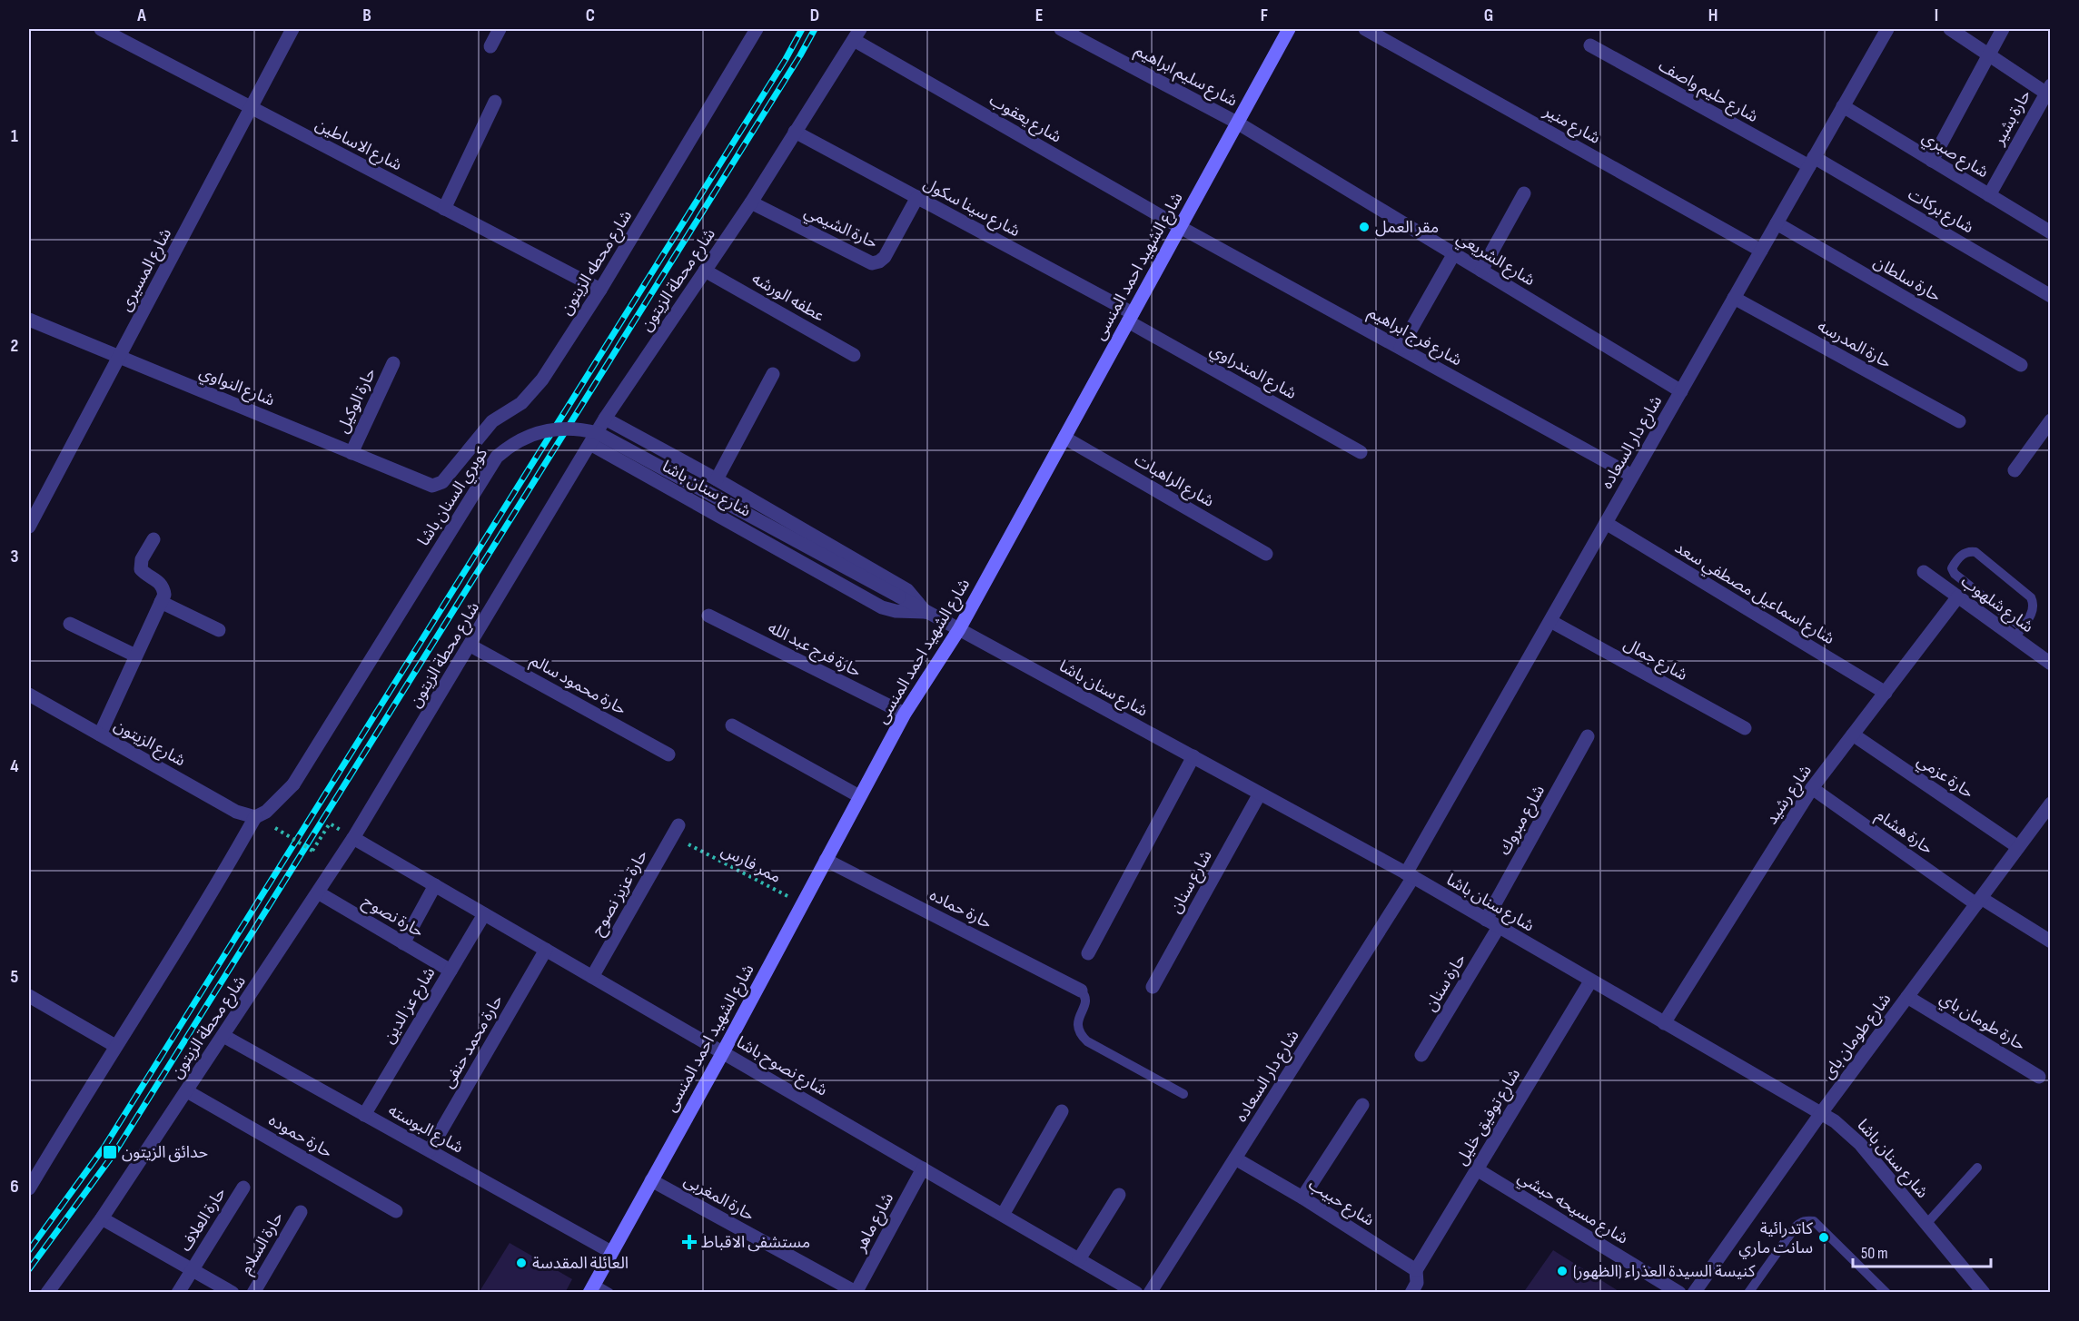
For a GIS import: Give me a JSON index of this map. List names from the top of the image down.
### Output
{
  "streets": {
    "main road": ["شارع الشهيد احمد المنسى"],
    "street": [
      "شارع سليم ابراهيم",
      "شارع حليم واصف",
      "حارة بشير",
      "شارع يعقوب",
      "شارع منير",
      "شارع الاساطين",
      "شارع صبري",
      "شارع سينا سكول",
      "شارع بركات",
      "حارة الشيمي",
      "شارع الشريعي",
      "شارع محطه الزيتون",
      "شارع المسيرى",
      "حارة سلطان",
      "شارع محطة الزيتون",
      "عطفه الورشه",
      "شارع فرج ابراهيم",
      "حارة المدرسه",
      "شارع المندراوي",
      "شارع النواوي",
      "حارة الوكيل",
      "شارع دار السعاده",
      "شارع الراهبات",
      "شارع سنان باشا",
      "كوبري السنان باشا",
      "شارع اسماعيل مصطفي سعد",
      "شارع شلهوب",
      "حارة فرج عبد الله",
      "شارع جمال",
      "حارة محمود سالم",
      "شارع الزيتون",
      "حارة عزمي",
      "شارع رشيد",
      "شارع مبروك",
      "حارة هشام",
      "شارع سنان",
      "حارة عزيز نصوح",
      "حارة حماده",
      "حارة نصوح",
      "حارة سنان",
      "شارع عز الدين",
      "حارة طومان باي",
      "شارع طومان باى",
      "حارة محمد حنفى",
      "شارع نصوح باشا",
      "شارع توفيق خليل",
      "شارع البوسته",
      "حارة حموده",
      "حارة المغربى",
      "شارع حبيب",
      "شارع مسيحه حبشي",
      "حارة العلاف",
      "شارع ماهر",
      "حارة السلام"
    ],
    "path": ["ممر فارس"]
  },
  "crossings": [
    ["شارع سليم ابراهيم", "شارع الشريعي"],
    ["شارع سليم ابراهيم", "شارع الشهيد احمد المنسى"],
    ["شارع حليم واصف", "شارع بركات"],
    ["شارع حليم واصف", "شارع دار السعاده"],
    ["حارة بشير", "شارع صبري"],
    ["شارع يعقوب", "شارع الشهيد احمد المنسى"],
    ["شارع يعقوب", "شارع محطة الزيتون"],
    ["شارع يعقوب", "شارع فرج ابراهيم"],
    ["شارع منير", "شارع دار السعاده"],
    ["شارع الاساطين", "شارع محطه الزيتون"],
    ["شارع الاساطين", "شارع المسيرى"],
    ["شارع صبري", "شارع دار السعاده"],
    ["شارع سينا سكول", "حارة الشيمي"],
    ["شارع سينا سكول", "شارع الشهيد احمد المنسى"],
    ["شارع سينا سكول", "شارع محطة الزيتون"],
    ["شارع سينا سكول", "شارع المندراوي"],
    ["شارع بركات", "شارع دار السعاده"],
    ["حارة الشيمي", "شارع محطة الزيتون"],
    ["شارع الشريعي", "شارع الشهيد احمد المنسى"],
    ["شارع الشريعي", "شارع دار السعاده"],
    ["شارع محطه الزيتون", "شارع النواوي"],
    ["شارع الشهيد احمد المنسى", "شارع فرج ابراهيم"],
    ["شارع الشهيد احمد المنسى", "شارع المندراوي"],
    ["شارع الشهيد احمد المنسى", "شارع الراهبات"],
    ["شارع الشهيد احمد المنسى", "شارع سنان باشا"],
    ["شارع الشهيد احمد المنسى", "حارة فرج عبد الله"],
    ["شارع الشهيد احمد المنسى", "ممر فارس"],
    ["شارع الشهيد احمد المنسى", "حارة حماده"],
    ["شارع الشهيد احمد المنسى", "شارع نصوح باشا"],
    ["شارع الشهيد احمد المنسى", "شارع البوسته"],
    ["شارع الشهيد احمد المنسى", "حارة المغربى"],
    ["شارع المسيرى", "شارع النواوي"],
    ["حارة سلطان", "شارع دار السعاده"],
    ["شارع محطة الزيتون", "عطفه الورشه"],
    ["شارع محطة الزيتون", "شارع سنان باشا"],
    ["شارع محطة الزيتون", "حارة محمود سالم"],
    ["شارع محطة الزيتون", "حارة نصوح"],
    ["شارع محطة الزيتون", "شارع نصوح باشا"],
    ["شارع محطة الزيتون", "شارع البوسته"],
    ["شارع محطة الزيتون", "حارة حموده"],
    ["شارع فرج ابراهيم", "شارع دار السعاده"],
    ["حارة المدرسه", "شارع دار السعاده"],
    ["شارع النواوي", "حارة الوكيل"],
    ["شارع دار السعاده", "شارع سنان باشا"],
    ["شارع دار السعاده", "شارع اسماعيل مصطفي سعد"],
    ["شارع دار السعاده", "شارع جمال"],
    ["شارع دار السعاده", "شارع حبيب"],
    ["شارع سنان باشا", "كوبري السنان باشا"],
    ["شارع سنان باشا", "شارع رشيد"],
    ["شارع سنان باشا", "شارع مبروك"],
    ["شارع سنان باشا", "شارع سنان"],
    ["شارع سنان باشا", "حارة سنان"],
    ["شارع سنان باشا", "شارع طومان باى"],
    ["شارع سنان باشا", "شارع توفيق خليل"],
    ["كوبري السنان باشا", "شارع الزيتون"],
    ["شارع اسماعيل مصطفي سعد", "شارع رشيد"],
    ["شارع شلهوب", "شارع رشيد"],
    ["حارة عزمي", "شارع رشيد"],
    ["حارة عزمي", "شارع طومان باى"],
    ["شارع رشيد", "حارة هشام"],
    ["حارة هشام", "شارع طومان باى"],
    ["حارة عزيز نصوح", "شارع نصوح باشا"],
    ["حارة نصوح", "شارع عز الدين"],
    ["شارع عز الدين", "شارع نصوح باشا"],
    ["شارع عز الدين", "شارع البوسته"],
    ["حارة طومان باي", "شارع طومان باى"],
    ["حارة محمد حنفى", "شارع نصوح باشا"],
    ["حارة محمد حنفى", "شارع البوسته"],
    ["شارع نصوح باشا", "شارع ماهر"],
    ["شارع توفيق خليل", "شارع حبيب"],
    ["شارع توفيق خليل", "شارع مسيحه حبشي"],
    ["حارة المغربى", "شارع ماهر"]
  ],
  "places": {
    "other": [
      "مقر العمل",
      "كاتدرائية سانت ماري",
      "العائلة المقدسة",
      "كنيسة السيدة العذراء (الظهور)"
    ],
    "transit": ["حدائق الزيتون"],
    "health": ["مستشفى الاقباط"]
  },
  "scale_bar": "50 m",
  "grid": {
    "columns": [
      "A",
      "B",
      "C",
      "D",
      "E",
      "F",
      "G",
      "H",
      "I"
    ],
    "rows": [
      "1",
      "2",
      "3",
      "4",
      "5",
      "6"
    ]
  }
}
